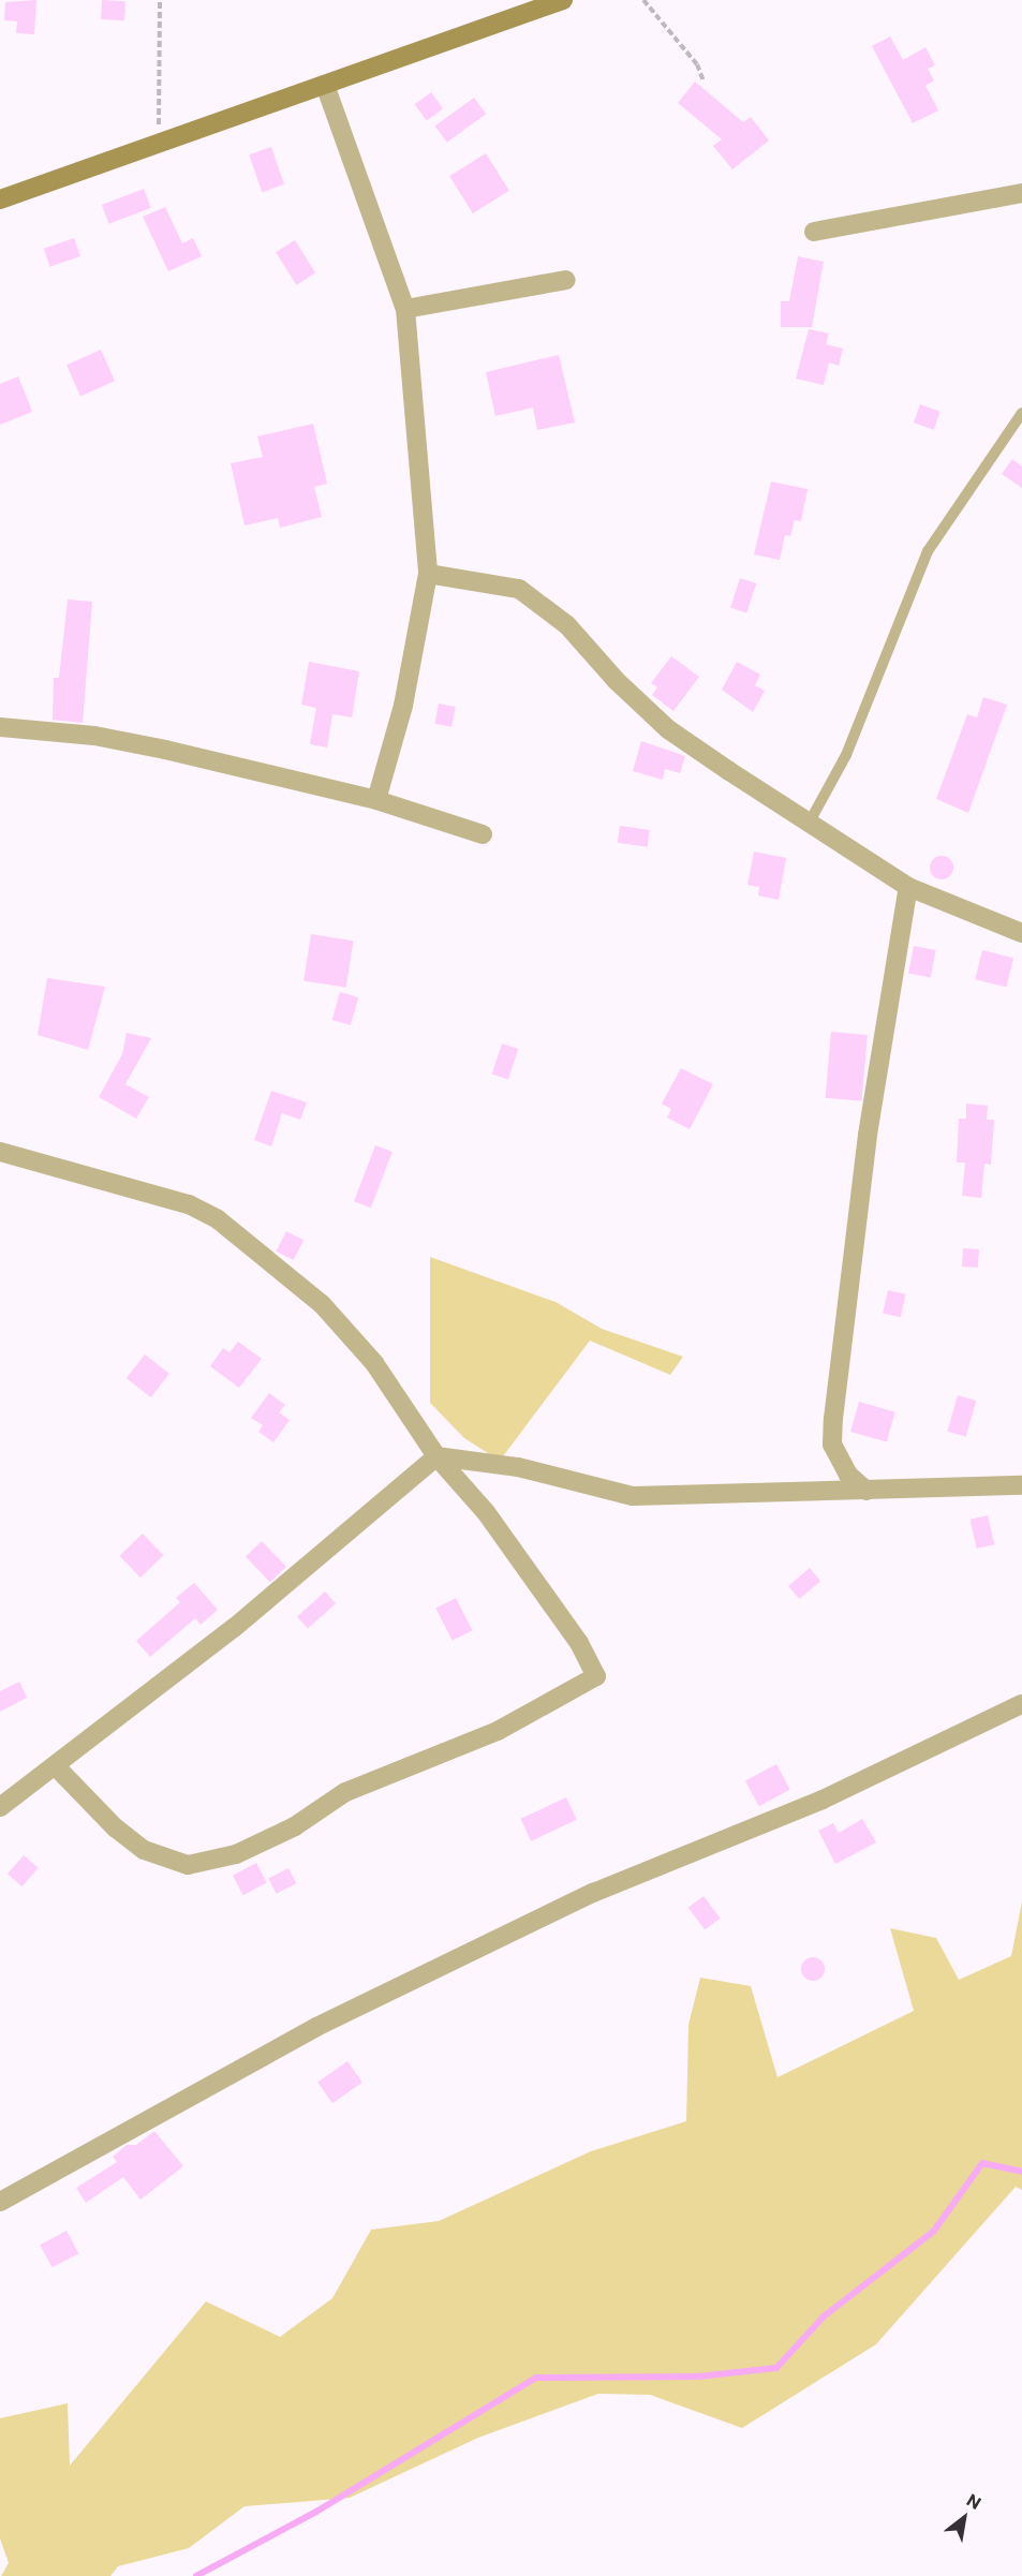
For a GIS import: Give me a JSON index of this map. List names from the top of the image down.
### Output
{
  "north": "top right"
}
